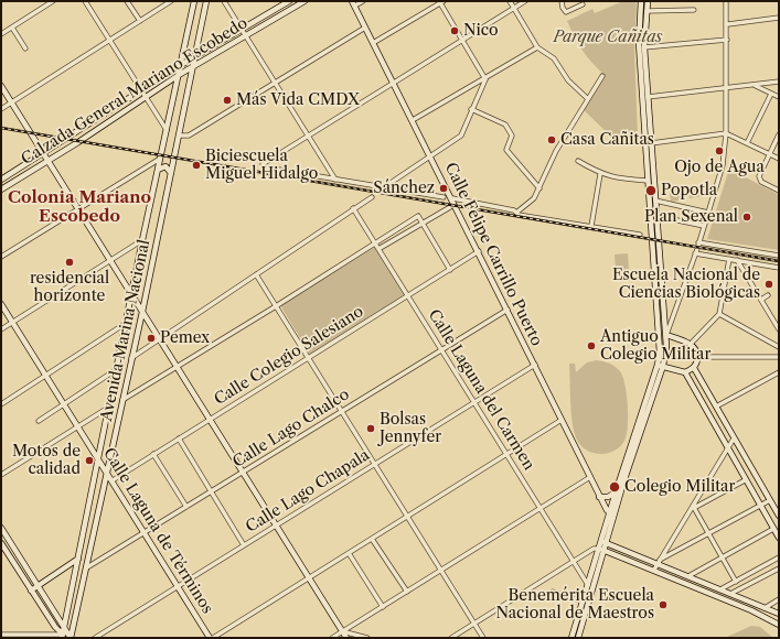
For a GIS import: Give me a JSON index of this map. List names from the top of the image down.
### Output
{
  "streets": {
    "main road": [
      "Calzada General Mariano Escobedo",
      "Calle Felipe Carrillo Puerto",
      "Avenida Marina Nacional",
      "Calle Laguna de Términos"
    ],
    "street": [
      "Calle Colegio Salesiano",
      "Calle Laguna del Carmen",
      "Calle Lago Chalco",
      "Calle Lago Chapala"
    ]
  },
  "crossings": [
    ["Calzada General Mariano Escobedo", "Avenida Marina Nacional"],
    ["Calle Felipe Carrillo Puerto", "Calle Colegio Salesiano"],
    ["Calle Felipe Carrillo Puerto", "Calle Lago Chalco"],
    ["Calle Felipe Carrillo Puerto", "Calle Lago Chapala"],
    ["Avenida Marina Nacional", "Calle Lago Chalco"],
    ["Avenida Marina Nacional", "Calle Laguna de Términos"],
    ["Calle Colegio Salesiano", "Calle Laguna del Carmen"],
    ["Calle Colegio Salesiano", "Calle Laguna de Términos"],
    ["Calle Laguna del Carmen", "Calle Lago Chalco"],
    ["Calle Laguna del Carmen", "Calle Lago Chapala"],
    ["Calle Lago Chalco", "Calle Laguna de Términos"],
    ["Calle Lago Chapala", "Calle Laguna de Términos"]
  ],
  "districts": ["Colonia Mariano Escobedo"],
  "parks": ["Parque Cañitas"],
  "places": [
    "Nico",
    "Más Vida CMDX",
    "Casa Cañitas",
    "Ojo de Agua",
    "Biciescuela Miguel Hidalgo",
    "Sánchez",
    "Popotla",
    "Plan Sexenal",
    "residencial horizonte",
    "Escuela Nacional de Ciencias Biológicas",
    "Pemex",
    "Antiguo Colegio Militar",
    "Bolsas Jennyfer",
    "Motos de calidad",
    "Colegio Militar",
    "Benemérita Escuela Nacional de Maestros"
  ]
}
